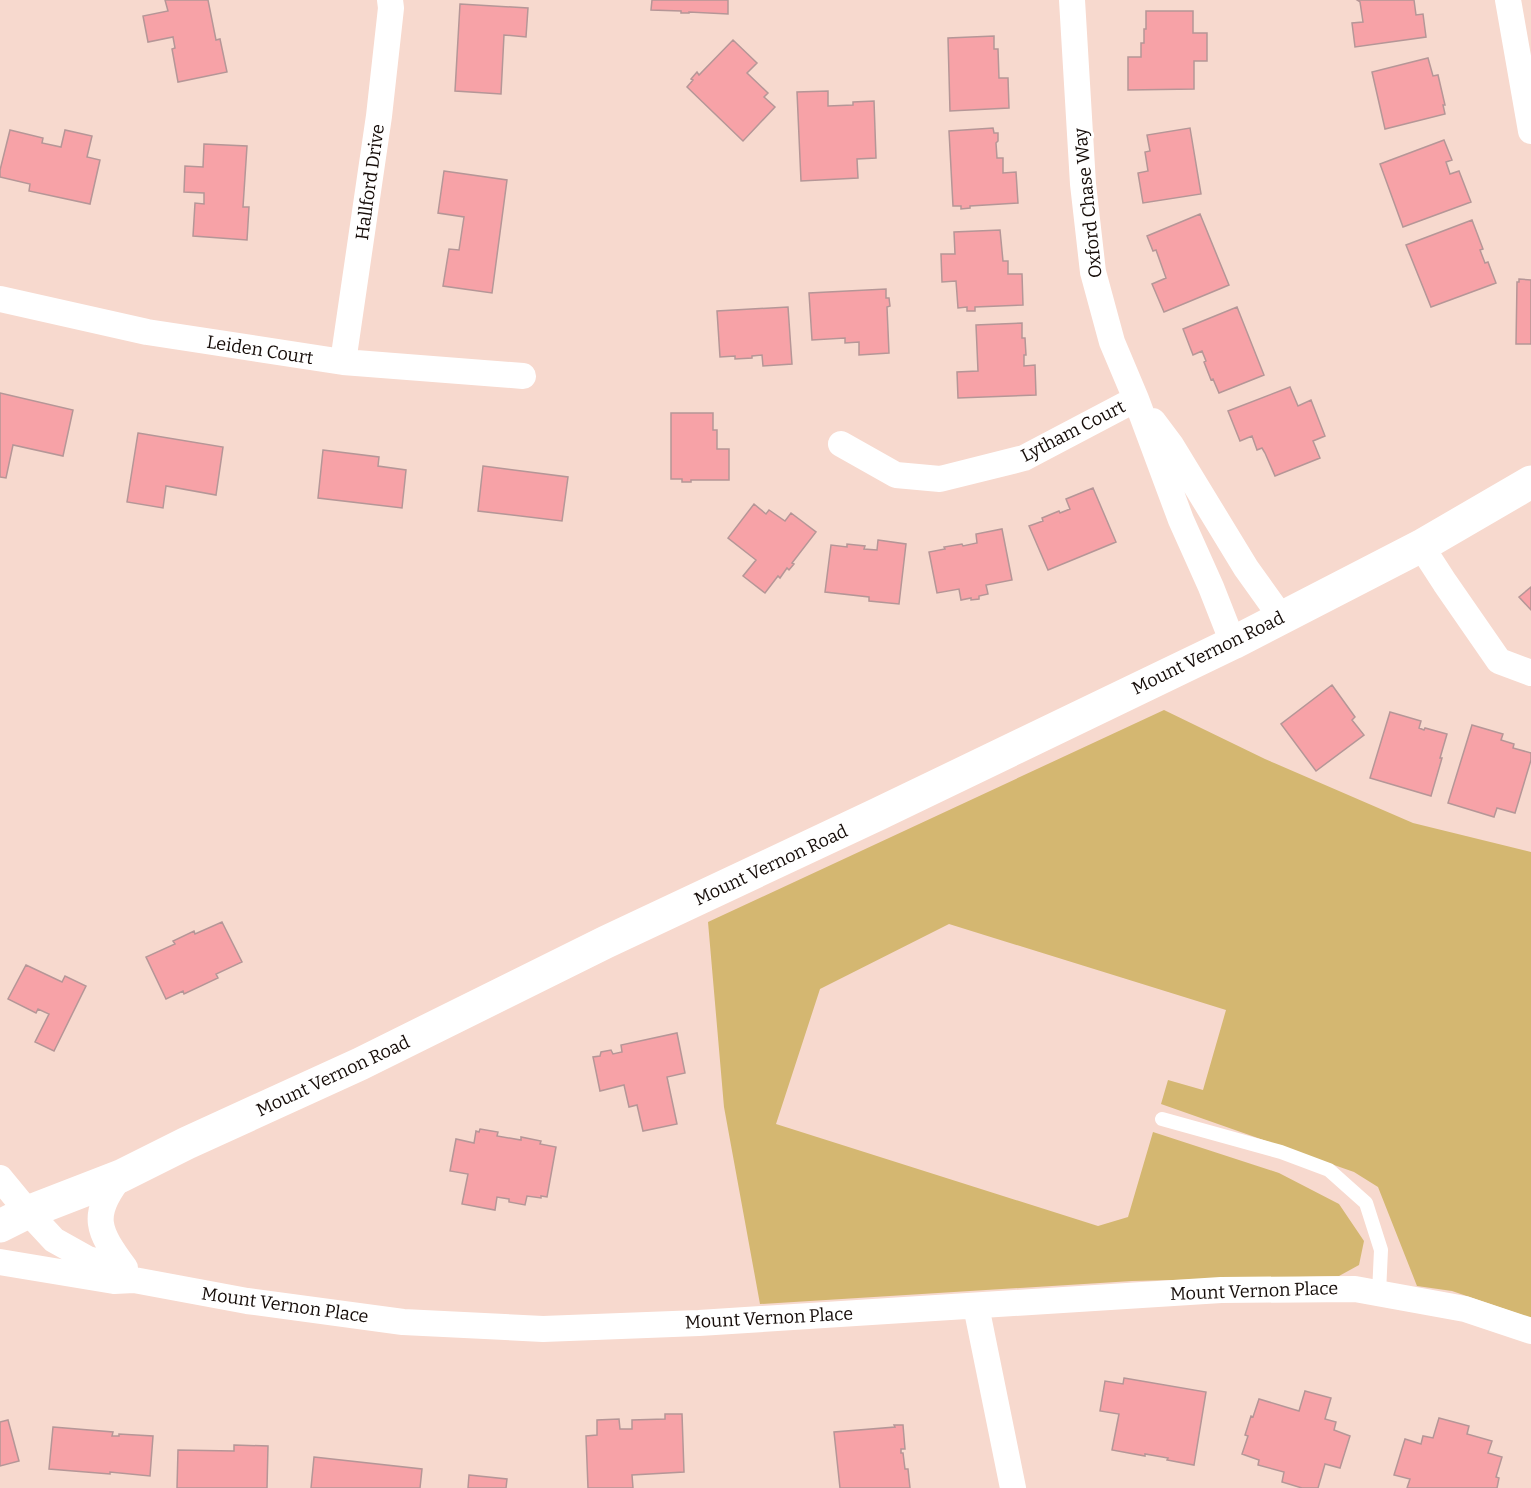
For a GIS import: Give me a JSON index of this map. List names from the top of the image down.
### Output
{
  "streets": {
    "main road": ["Mount Vernon Road"],
    "street": [
      "Hallford Drive",
      "Oxford Chase Way",
      "Leiden Court",
      "Lytham Court",
      "Mount Vernon Place"
    ]
  },
  "crossings": [
    ["Hallford Drive", "Leiden Court"],
    ["Oxford Chase Way", "Lytham Court"],
    ["Oxford Chase Way", "Mount Vernon Road"],
    ["Mount Vernon Road", "Mount Vernon Place"]
  ]
}
